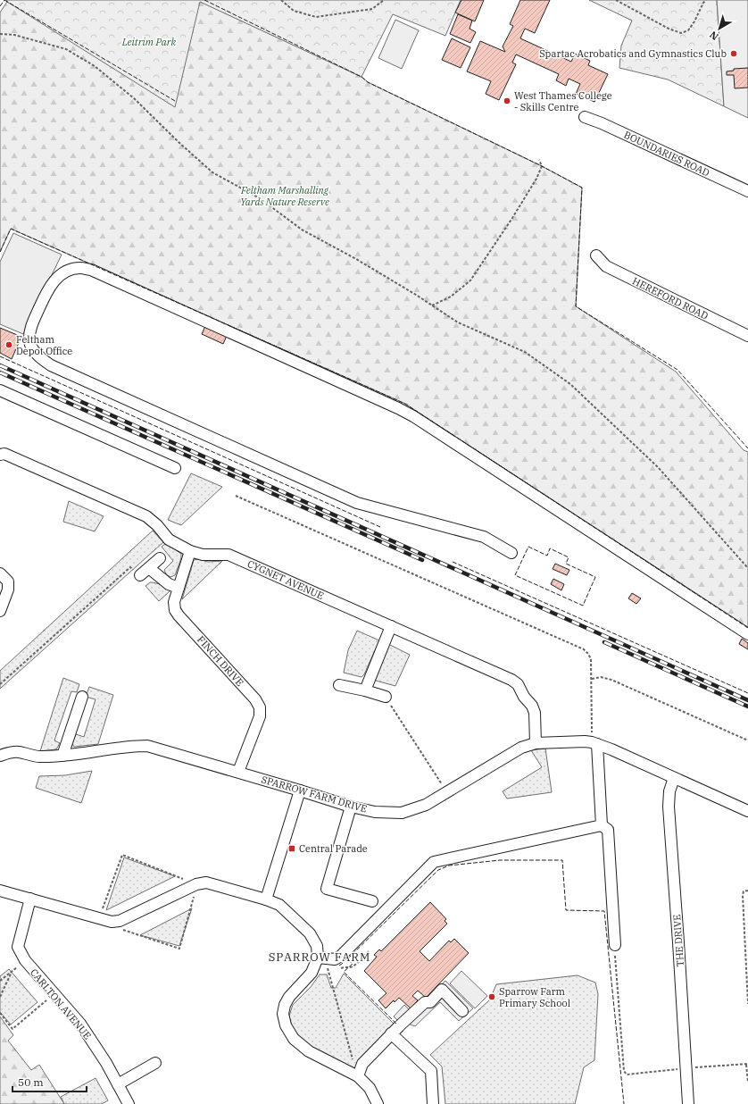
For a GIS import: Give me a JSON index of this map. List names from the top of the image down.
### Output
{
  "streets": {
    "street": [
      "BOUNDARIES ROAD",
      "HEREFORD ROAD",
      "CYGNET AVENUE",
      "FINCH DRIVE",
      "SPARROW FARM DRIVE",
      "THE DRIVE",
      "CARLTON AVENUE"
    ]
  },
  "crossings": [
    ["CYGNET AVENUE", "FINCH DRIVE"],
    ["CYGNET AVENUE", "SPARROW FARM DRIVE"],
    ["FINCH DRIVE", "SPARROW FARM DRIVE"],
    ["SPARROW FARM DRIVE", "THE DRIVE"]
  ],
  "districts": ["SPARROW FARM"],
  "parks": ["Leitrim Park", "Feltham Marshalling Yards Nature Reserve"],
  "places": {
    "other": [
      "Spartac Acrobatics and Gymnastics Club",
      "West Thames College - Skills Centre",
      "Feltham Depot Office",
      "Sparrow Farm Primary School"
    ],
    "transit": ["Central Parade"]
  },
  "scale_bar": "50 m",
  "north": "bottom left"
}
